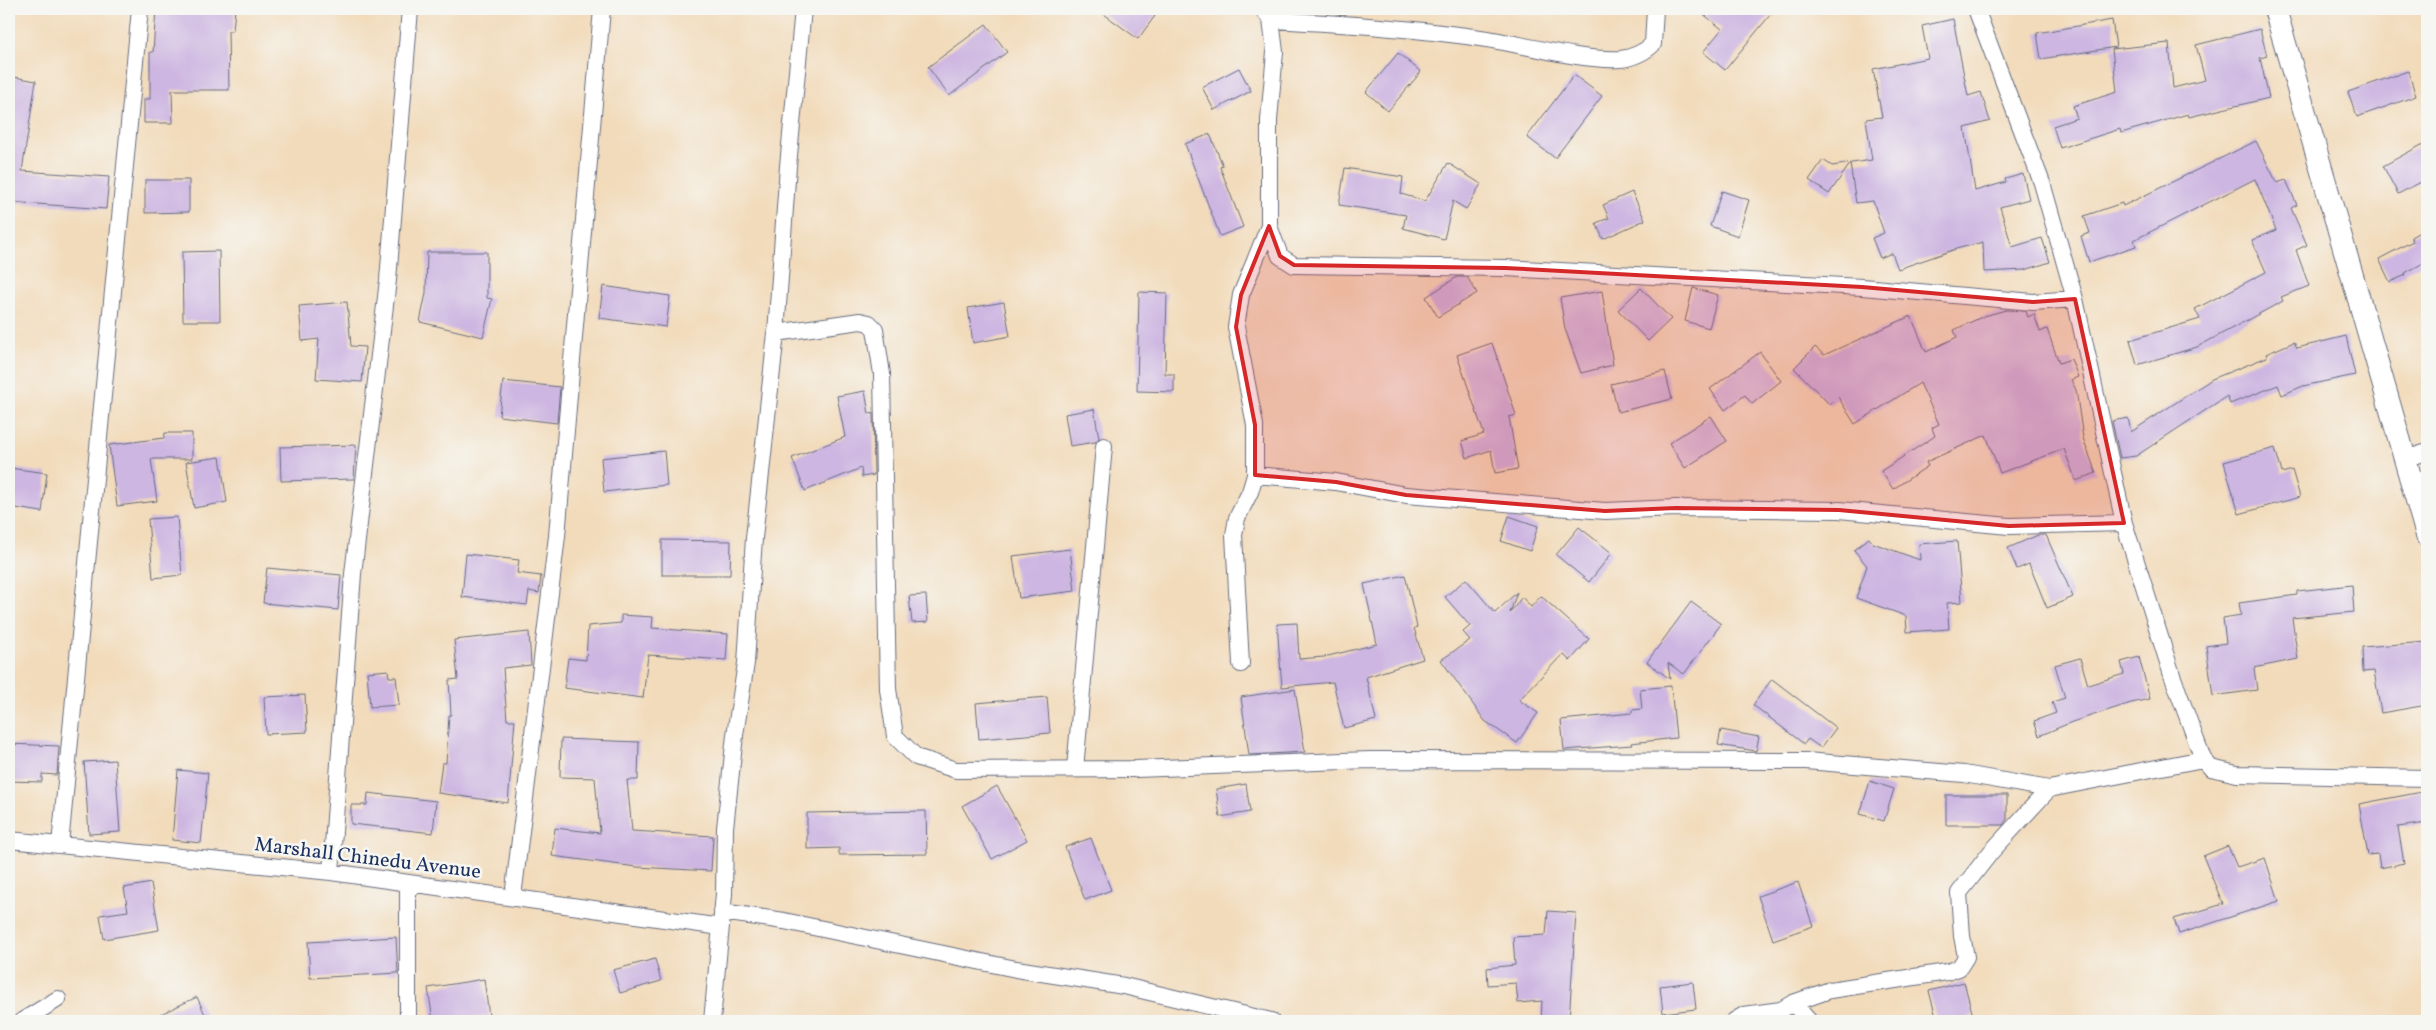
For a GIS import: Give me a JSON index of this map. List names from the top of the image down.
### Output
{
  "streets": {
    "street": ["Marshall Chinedu Avenue"]
  }
}
